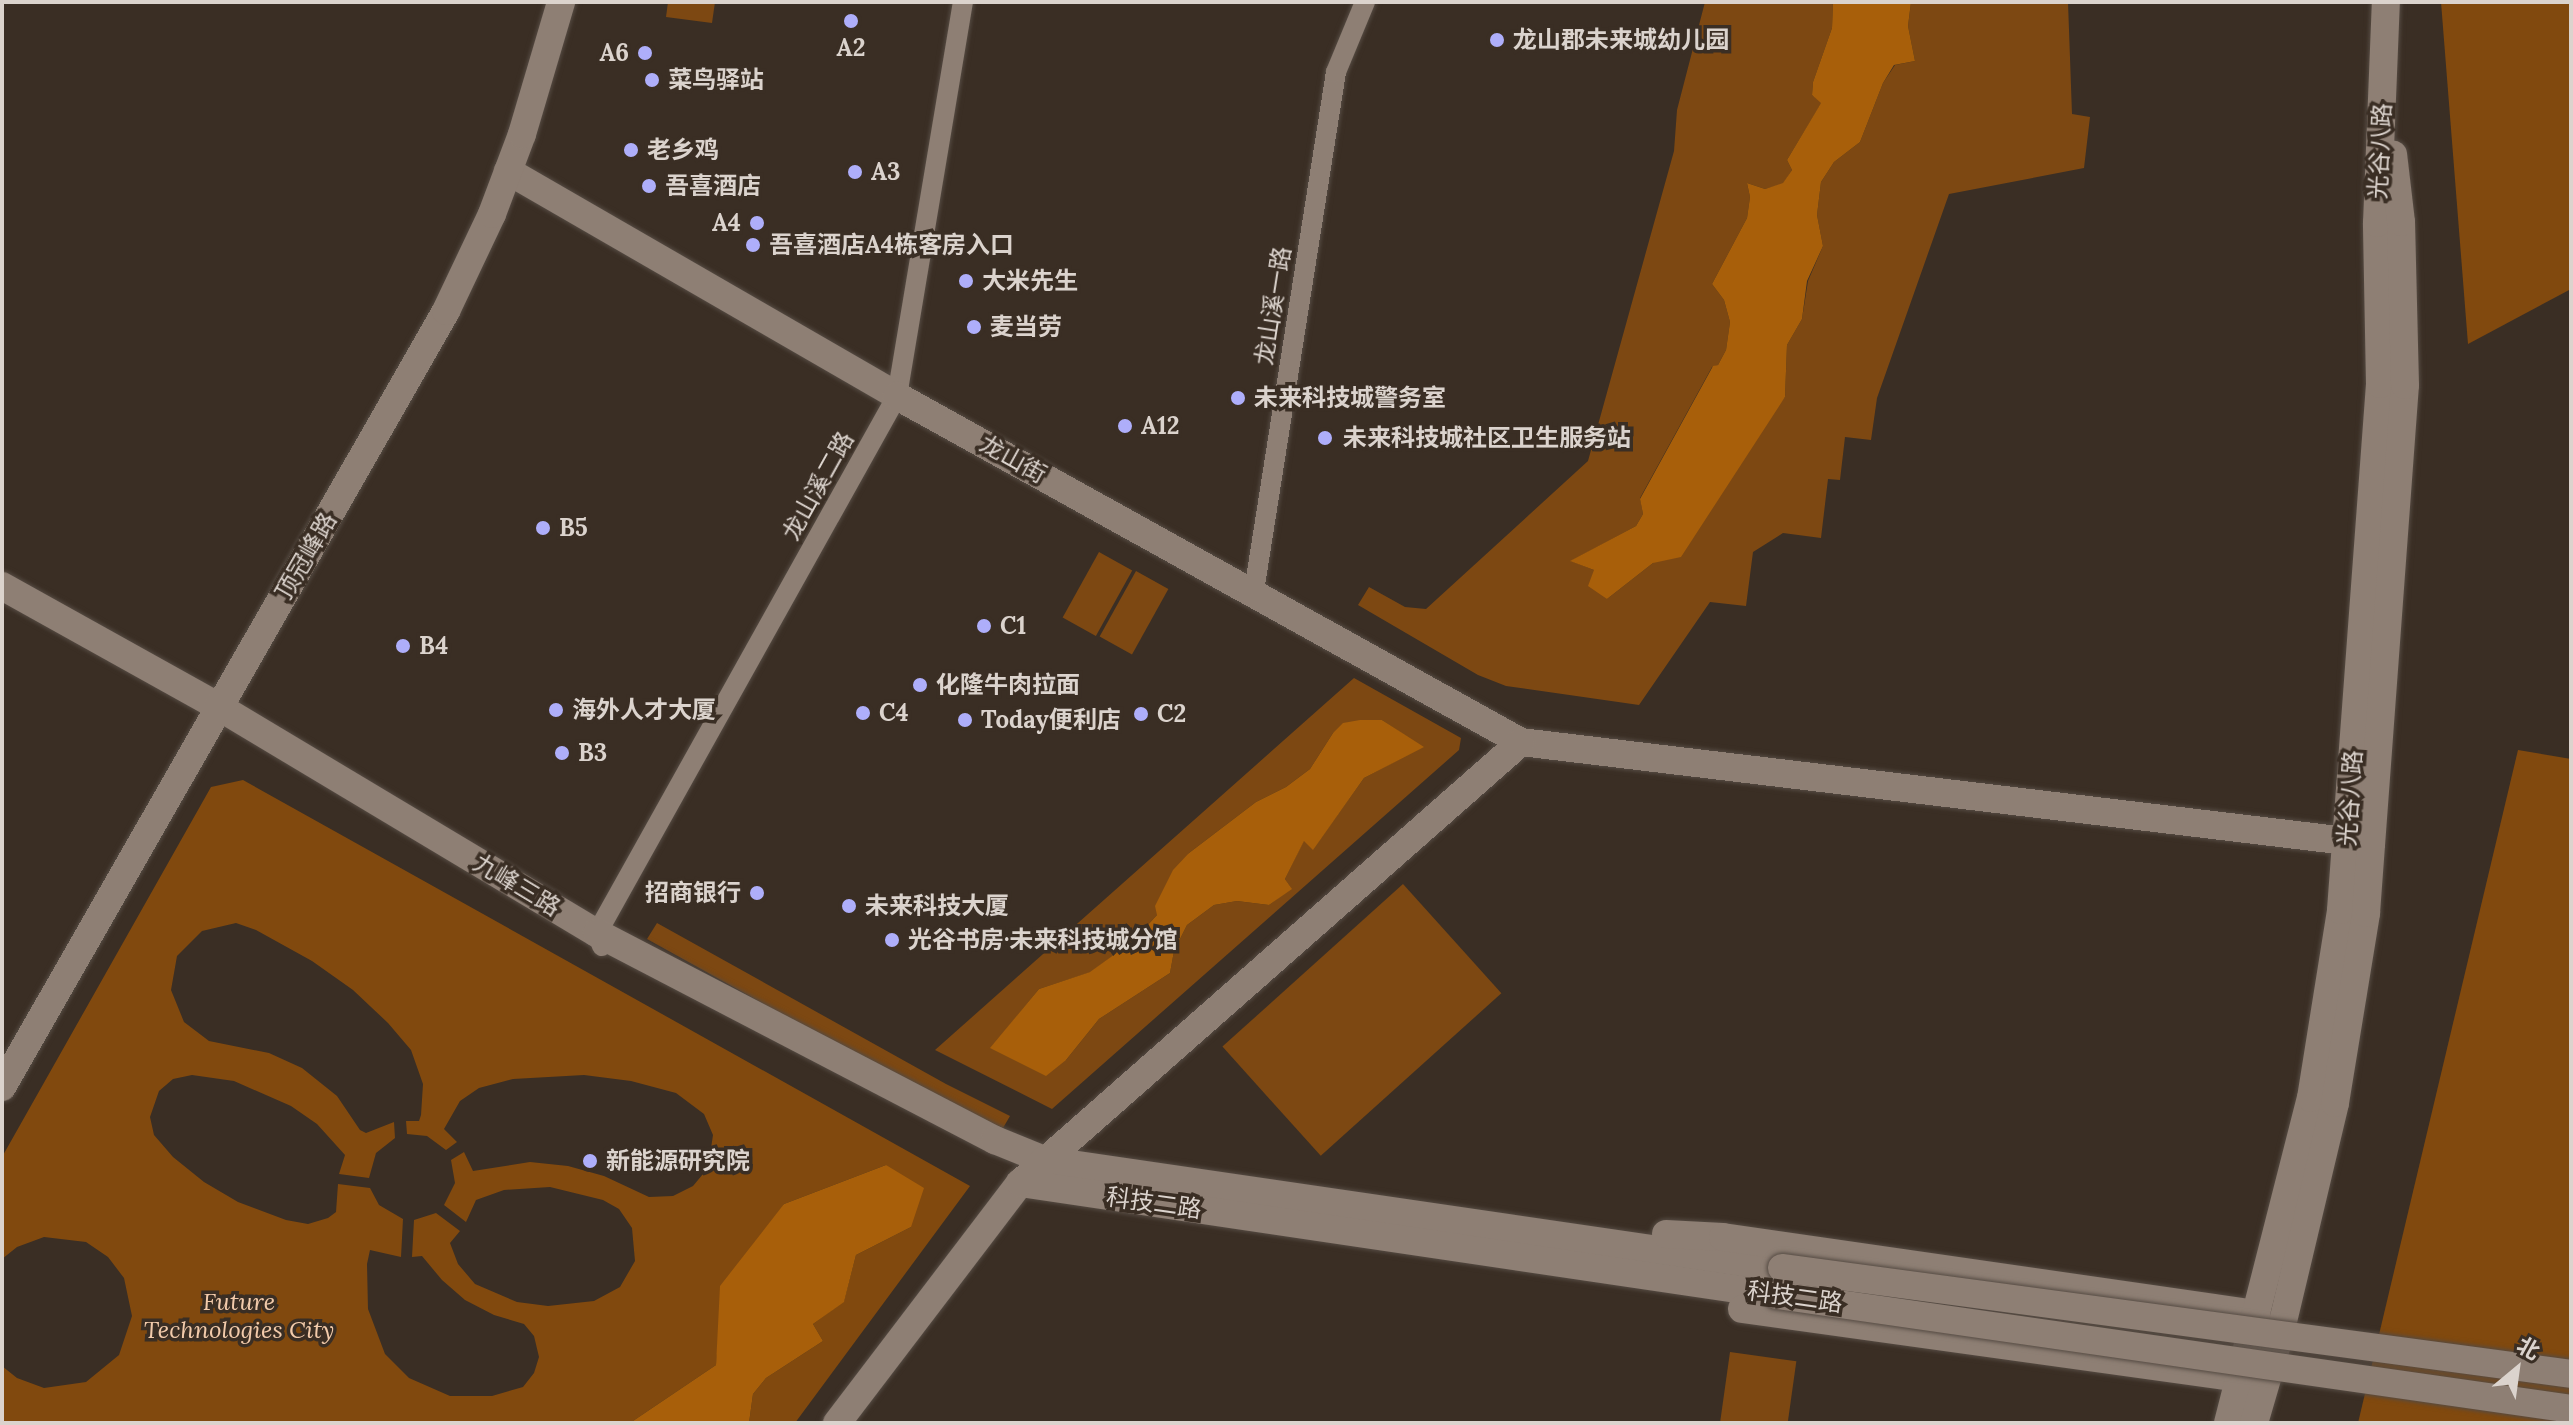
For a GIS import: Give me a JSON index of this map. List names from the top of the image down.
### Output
{
  "streets": {
    "street": [
      "光谷八路",
      "龙山溪一路",
      "龙山街",
      "龙山溪二路",
      "顶冠峰路",
      "九峰三路",
      "科技二路"
    ]
  },
  "crossings": [
    ["龙山溪一路", "龙山街"],
    ["龙山街", "龙山溪二路"],
    ["龙山街", "顶冠峰路"],
    ["龙山溪二路", "九峰三路"],
    ["顶冠峰路", "九峰三路"],
    ["九峰三路", "科技二路"]
  ],
  "parks": ["Future Technologies City"],
  "places": [
    "A2",
    "龙山郡未来城幼儿园",
    "A6",
    "菜鸟驿站",
    "老乡鸡",
    "A3",
    "吾喜酒店",
    "A4",
    "吾喜酒店A4栋客房入口",
    "大米先生",
    "麦当劳",
    "未来科技城警务室",
    "A12",
    "未来科技城社区卫生服务站",
    "B5",
    "C1",
    "B4",
    "化隆牛肉拉面",
    "海外人才大厦",
    "C4",
    "C2",
    "Today便利店",
    "B3",
    "招商银行",
    "未来科技大厦",
    "光谷书房·未来科技城分馆",
    "新能源研究院"
  ],
  "north": "top right"
}
